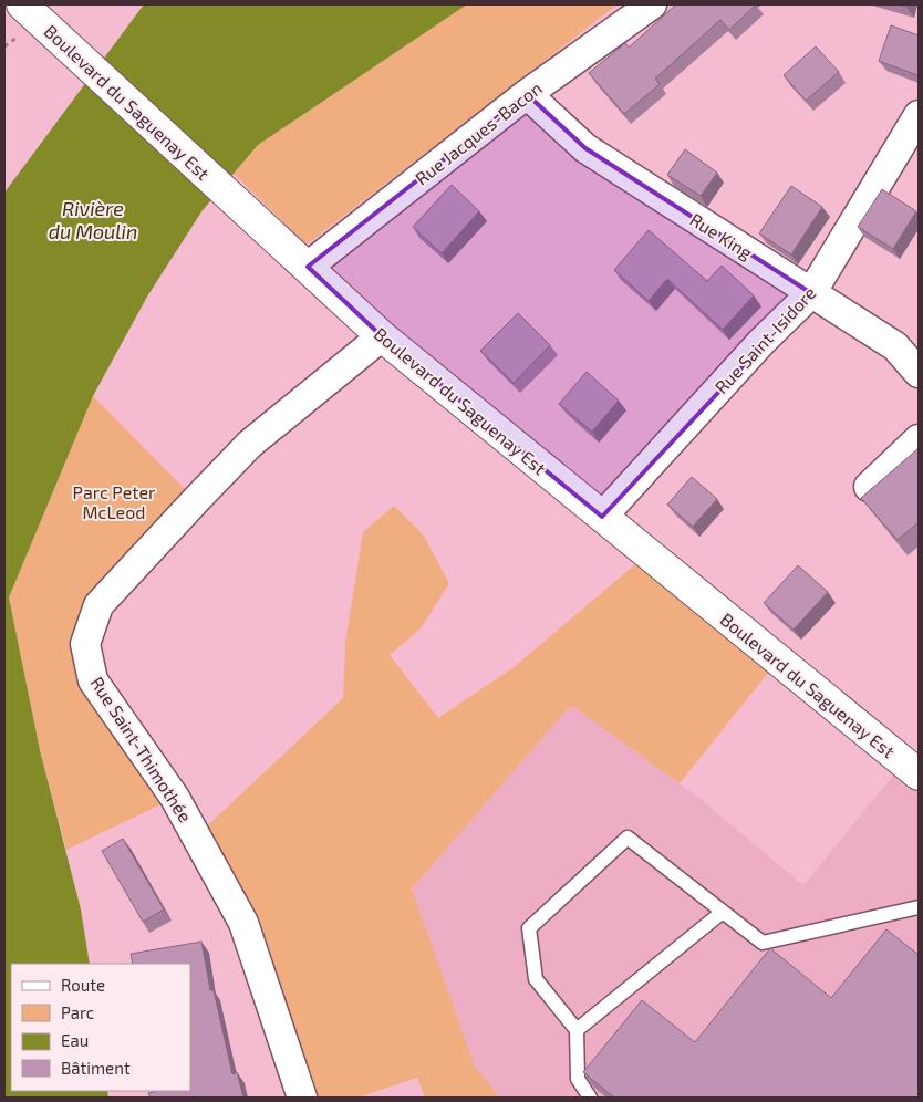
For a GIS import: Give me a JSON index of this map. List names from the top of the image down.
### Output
{
  "streets": {
    "main road": ["Boulevard du Saguenay Est"],
    "street": [
      "Rue Jacques-Bacon",
      "Rue King",
      "Rue Saint-Isidore",
      "Rue Saint-Thimothée"
    ]
  },
  "crossings": [
    ["Boulevard du Saguenay Est", "Rue Jacques-Bacon"],
    ["Boulevard du Saguenay Est", "Rue Saint-Isidore"],
    ["Boulevard du Saguenay Est", "Rue Saint-Thimothée"],
    ["Rue Jacques-Bacon", "Rue King"],
    ["Rue King", "Rue Saint-Isidore"]
  ],
  "water": ["Rivière du Moulin"],
  "parks": ["Parc Peter McLeod"],
  "legend": [
    "Route",
    "Parc",
    "Eau",
    "Bâtiment"
  ]
}
